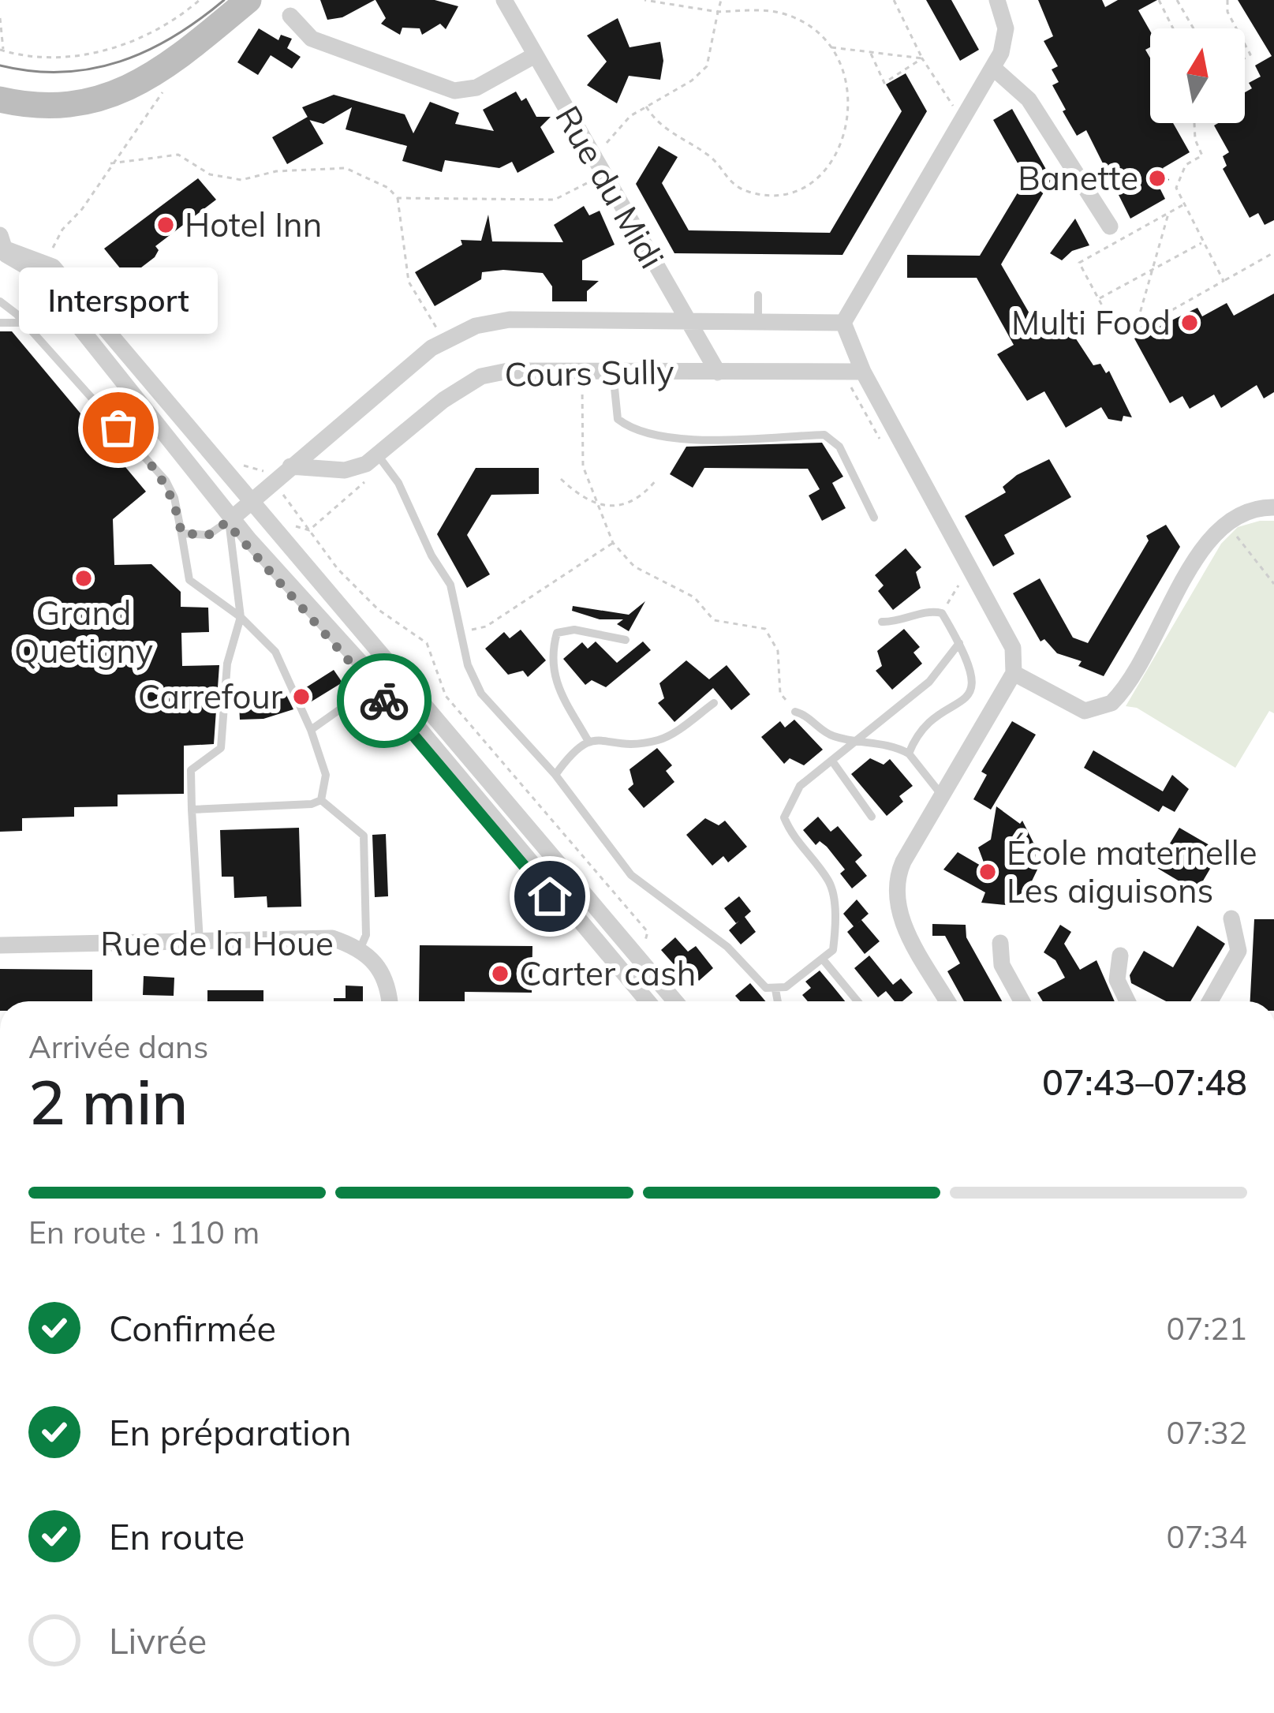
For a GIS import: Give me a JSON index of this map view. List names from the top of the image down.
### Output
{
  "streets": {
    "street": ["Rue du Midi", "Cours Sully", "Rue de la Houe"]
  },
  "crossings": [
    ["Rue du Midi", "Cours Sully"]
  ],
  "places": [
    "Banette",
    "Hotel Inn",
    "Multi Food",
    "Intersport",
    "Grand Quetigny",
    "Carrefour",
    "École maternelle Les aiguisons",
    "Carter cash"
  ],
  "north": "top",
  "page": {
    "bubble": "Intersport",
    "heading": ["2 min", "Arrivée dans", "07:43–07:48"],
    "bar": "En route · 110 m",
    "list": [
      ["Confirmée", "07:21"],
      ["En préparation", "07:32"],
      ["En route", "07:34"],
      "Livrée"
    ]
  }
}
